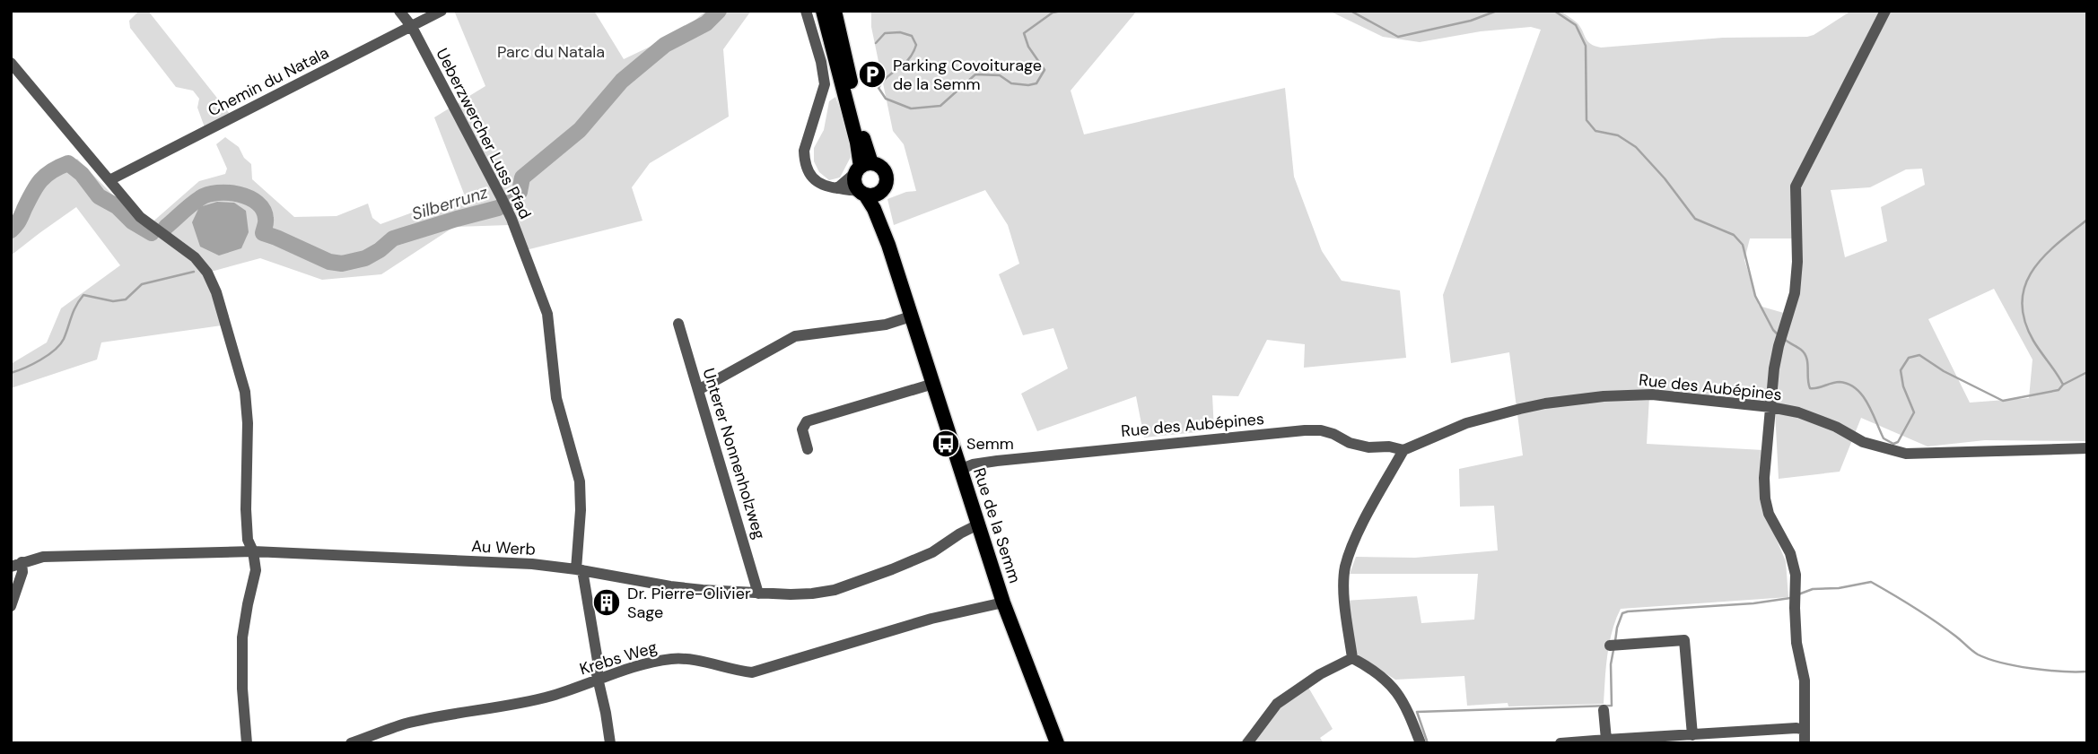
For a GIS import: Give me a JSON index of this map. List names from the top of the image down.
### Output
{
  "streets": {
    "main road": ["Rue de la Semm"],
    "street": [
      "Chemin du Natala",
      "Ueberzwercher Luss Pfad",
      "Rue des Aubépines",
      "Unterer Nonnenholzweg",
      "Au Werb",
      "Krebs Weg"
    ]
  },
  "crossings": [
    ["Chemin du Natala", "Ueberzwercher Luss Pfad"],
    ["Ueberzwercher Luss Pfad", "Au Werb"],
    ["Ueberzwercher Luss Pfad", "Krebs Weg"],
    ["Rue des Aubépines", "Rue de la Semm"],
    ["Unterer Nonnenholzweg", "Au Werb"],
    ["Rue de la Semm", "Au Werb"],
    ["Rue de la Semm", "Krebs Weg"]
  ],
  "water": ["Silberrunz"],
  "parks": ["Parc du Natala"],
  "places": {
    "parking": ["Parking Covoiturage de la Semm"],
    "bus stop": ["Semm"],
    "building": ["Dr. Pierre-Olivier Sage"]
  }
}
